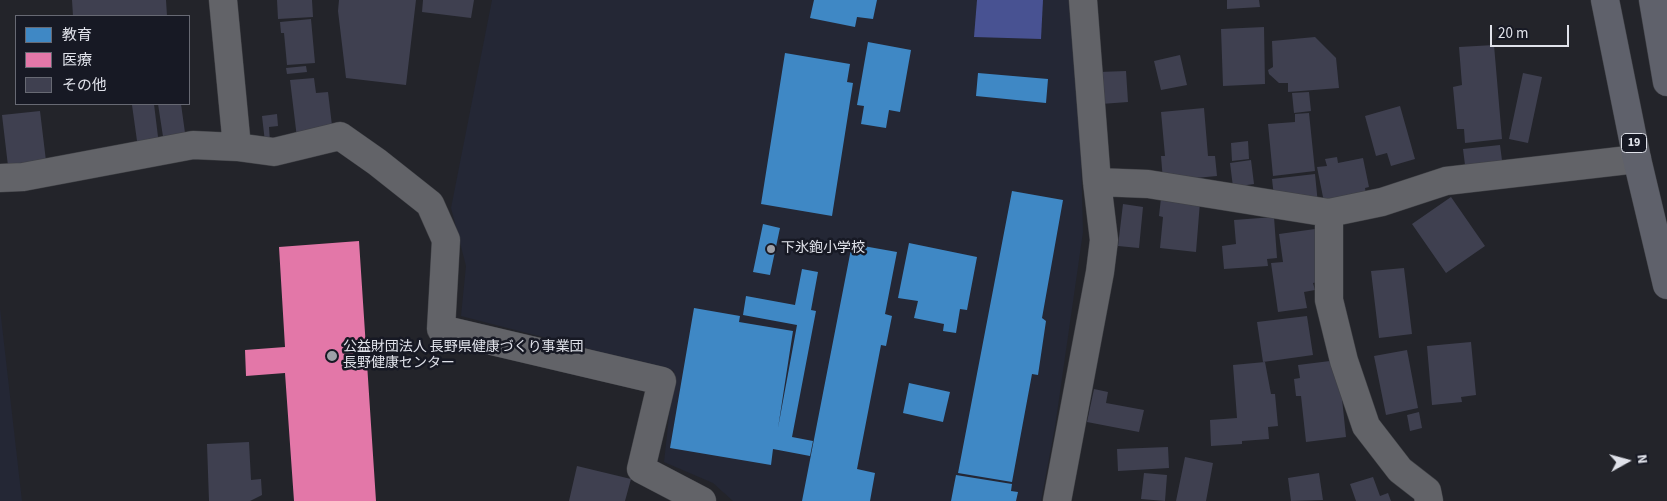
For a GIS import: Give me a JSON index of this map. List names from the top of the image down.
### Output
{
  "streets": {
    "highway": ["19"]
  },
  "places": ["下氷鉋小学校", "公益財団法人 長野県健康づくり事業団 長野健康センター"],
  "legend": ["教育", "医療", "その他"],
  "scale_bar": "20 m",
  "north": "right"
}
